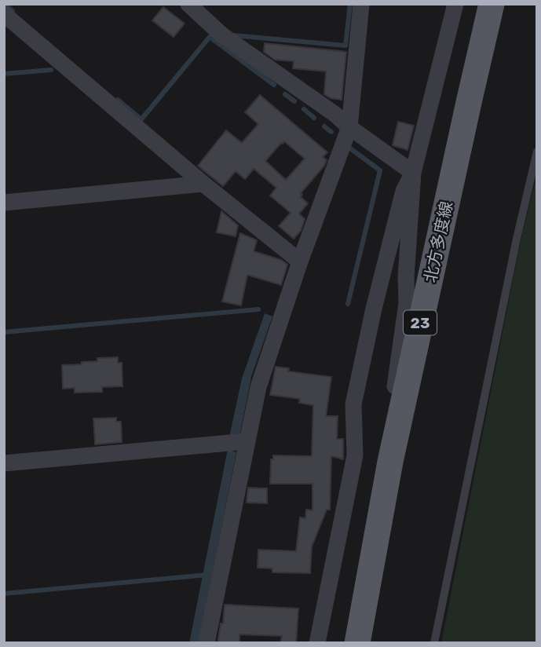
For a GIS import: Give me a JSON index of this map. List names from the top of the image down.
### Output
{
  "streets": {
    "main road": ["北方多度線", "23"]
  }
}
